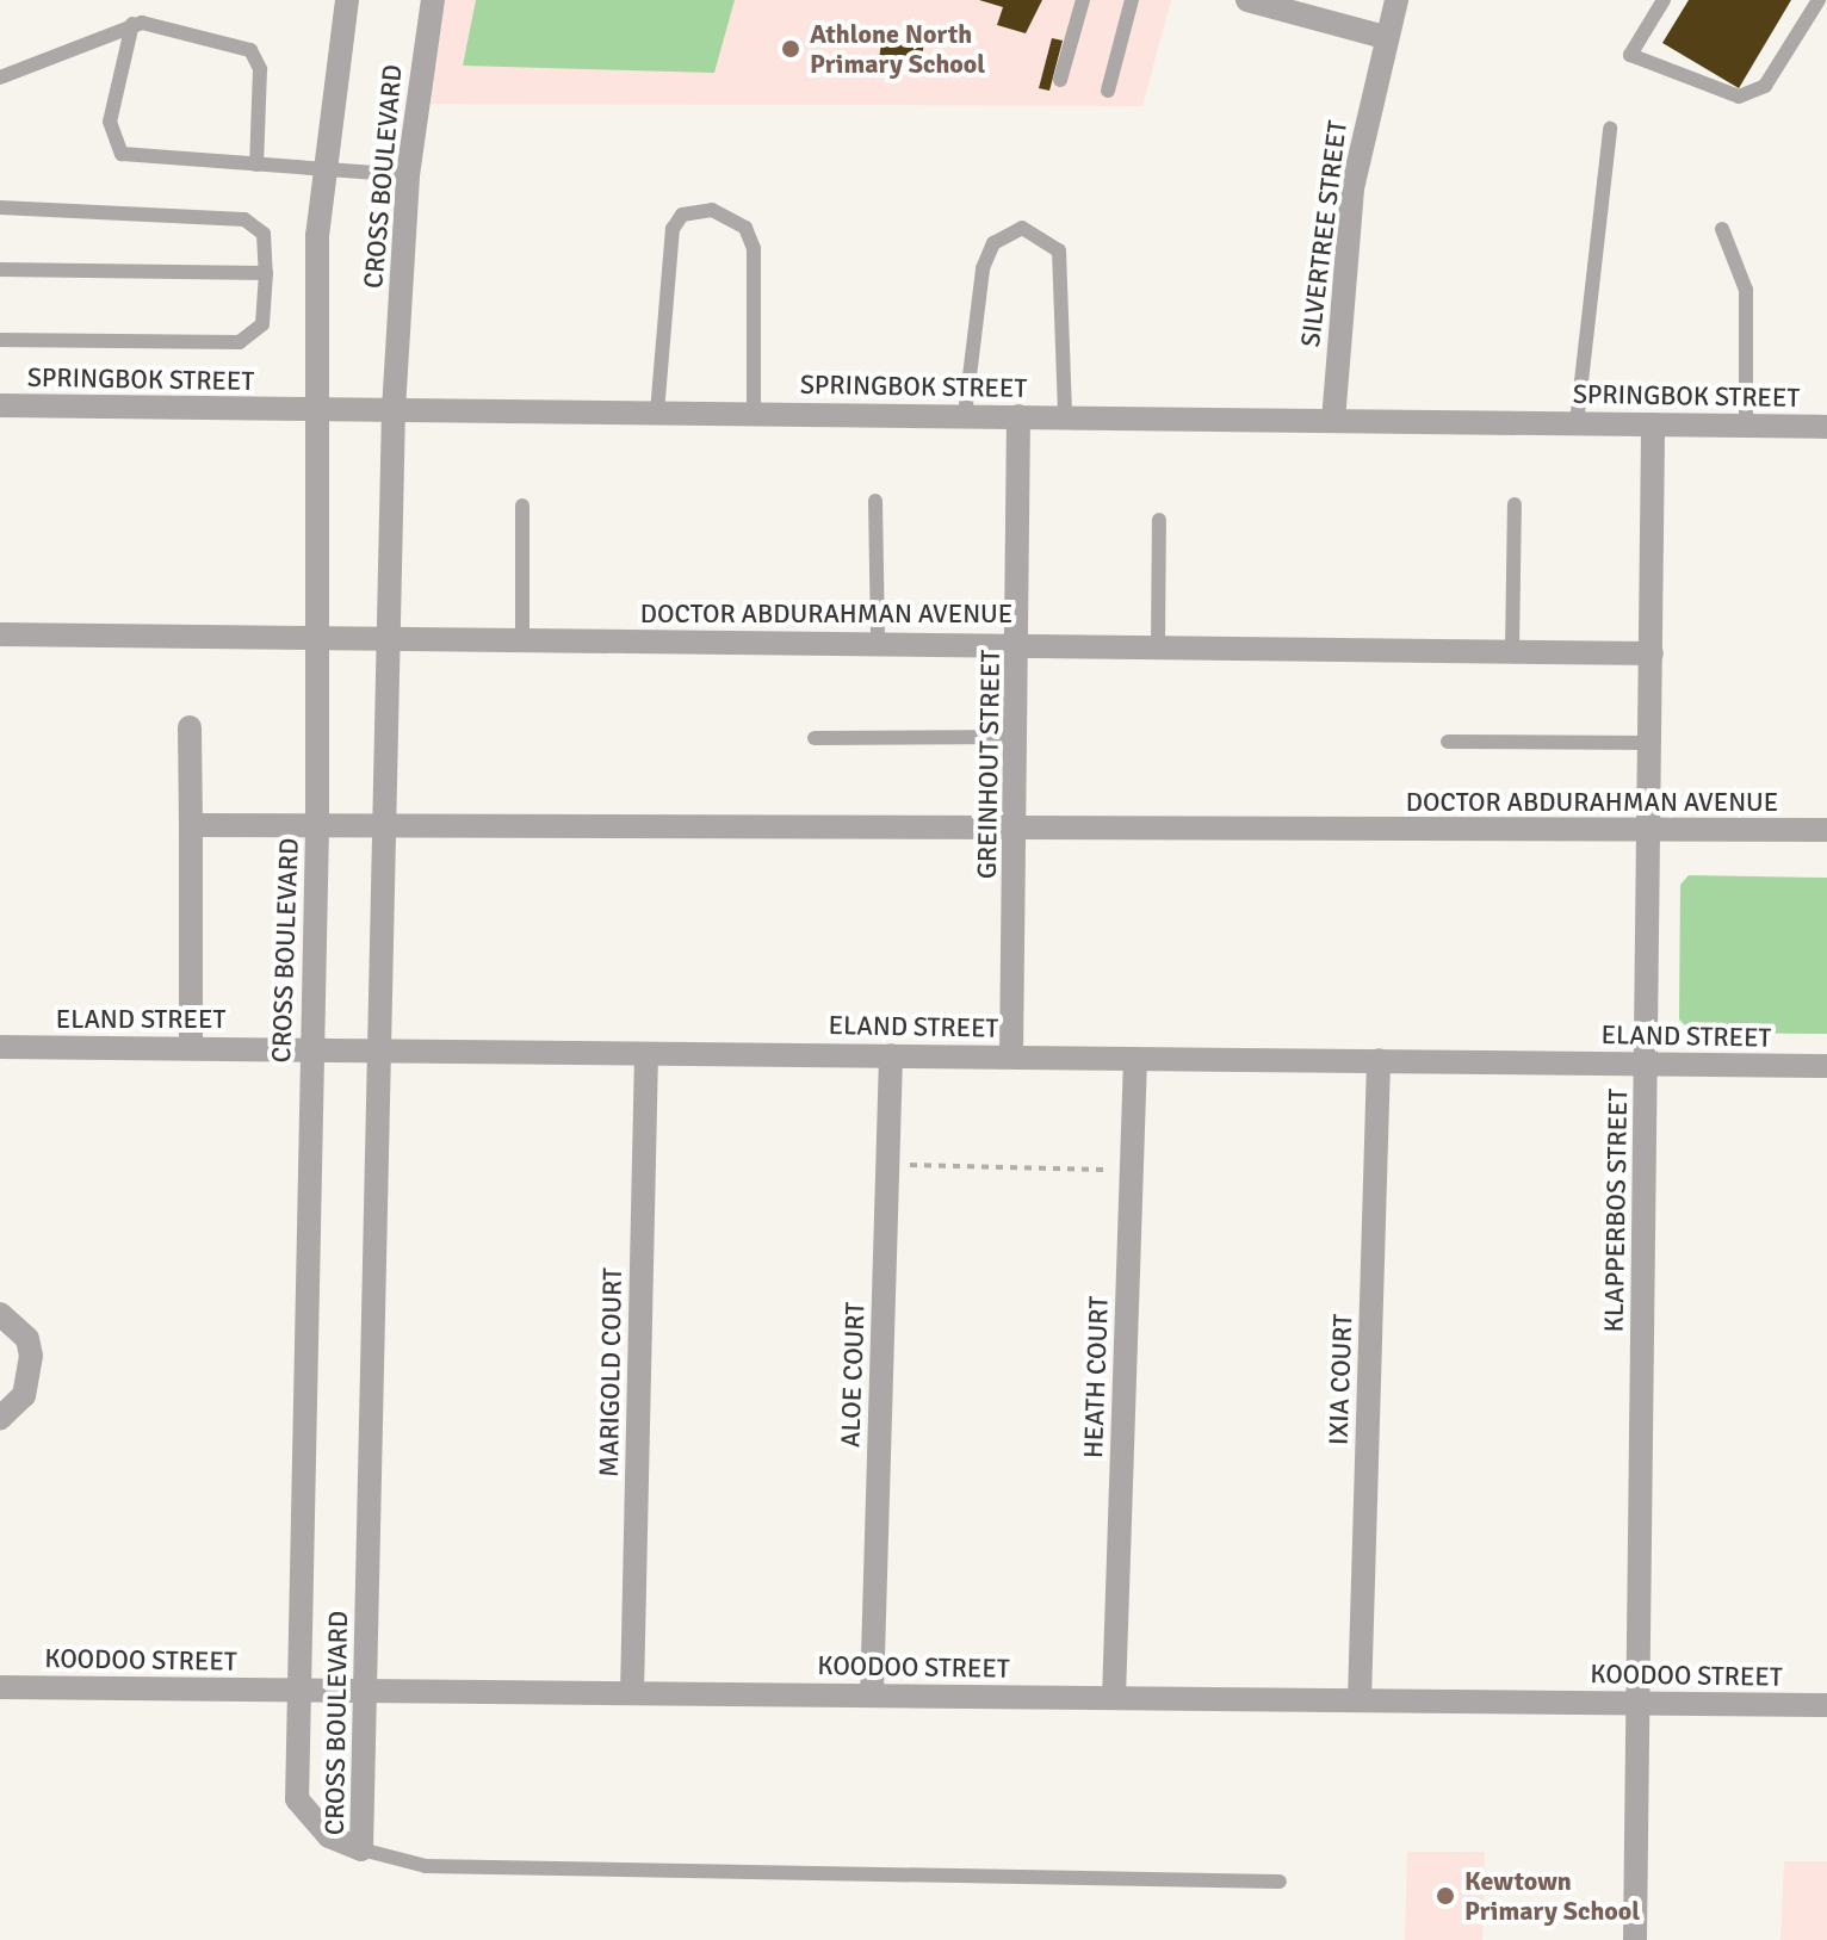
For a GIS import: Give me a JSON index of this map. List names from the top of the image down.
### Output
{
  "streets": {
    "street": [
      "CROSS BOULEVARD",
      "SILVERTREE STREET",
      "SPRINGBOK STREET",
      "DOCTOR ABDURAHMAN AVENUE",
      "GREINHOUT STREET",
      "ELAND STREET",
      "KLAPPERBOS STREET",
      "MARIGOLD COURT",
      "ALOE COURT",
      "HEATH COURT",
      "IXIA COURT",
      "KOODOO STREET"
    ]
  },
  "crossings": [
    ["CROSS BOULEVARD", "SPRINGBOK STREET"],
    ["CROSS BOULEVARD", "DOCTOR ABDURAHMAN AVENUE"],
    ["CROSS BOULEVARD", "ELAND STREET"],
    ["CROSS BOULEVARD", "KOODOO STREET"],
    ["SILVERTREE STREET", "SPRINGBOK STREET"],
    ["SPRINGBOK STREET", "GREINHOUT STREET"],
    ["SPRINGBOK STREET", "KLAPPERBOS STREET"],
    ["DOCTOR ABDURAHMAN AVENUE", "GREINHOUT STREET"],
    ["DOCTOR ABDURAHMAN AVENUE", "KLAPPERBOS STREET"],
    ["GREINHOUT STREET", "ELAND STREET"],
    ["ELAND STREET", "KLAPPERBOS STREET"],
    ["ELAND STREET", "MARIGOLD COURT"],
    ["ELAND STREET", "ALOE COURT"],
    ["ELAND STREET", "HEATH COURT"],
    ["ELAND STREET", "IXIA COURT"],
    ["KLAPPERBOS STREET", "KOODOO STREET"],
    ["MARIGOLD COURT", "KOODOO STREET"],
    ["ALOE COURT", "KOODOO STREET"],
    ["HEATH COURT", "KOODOO STREET"],
    ["IXIA COURT", "KOODOO STREET"]
  ],
  "places": ["Athlone North Primary School", "Kewtown Primary School"]
}
